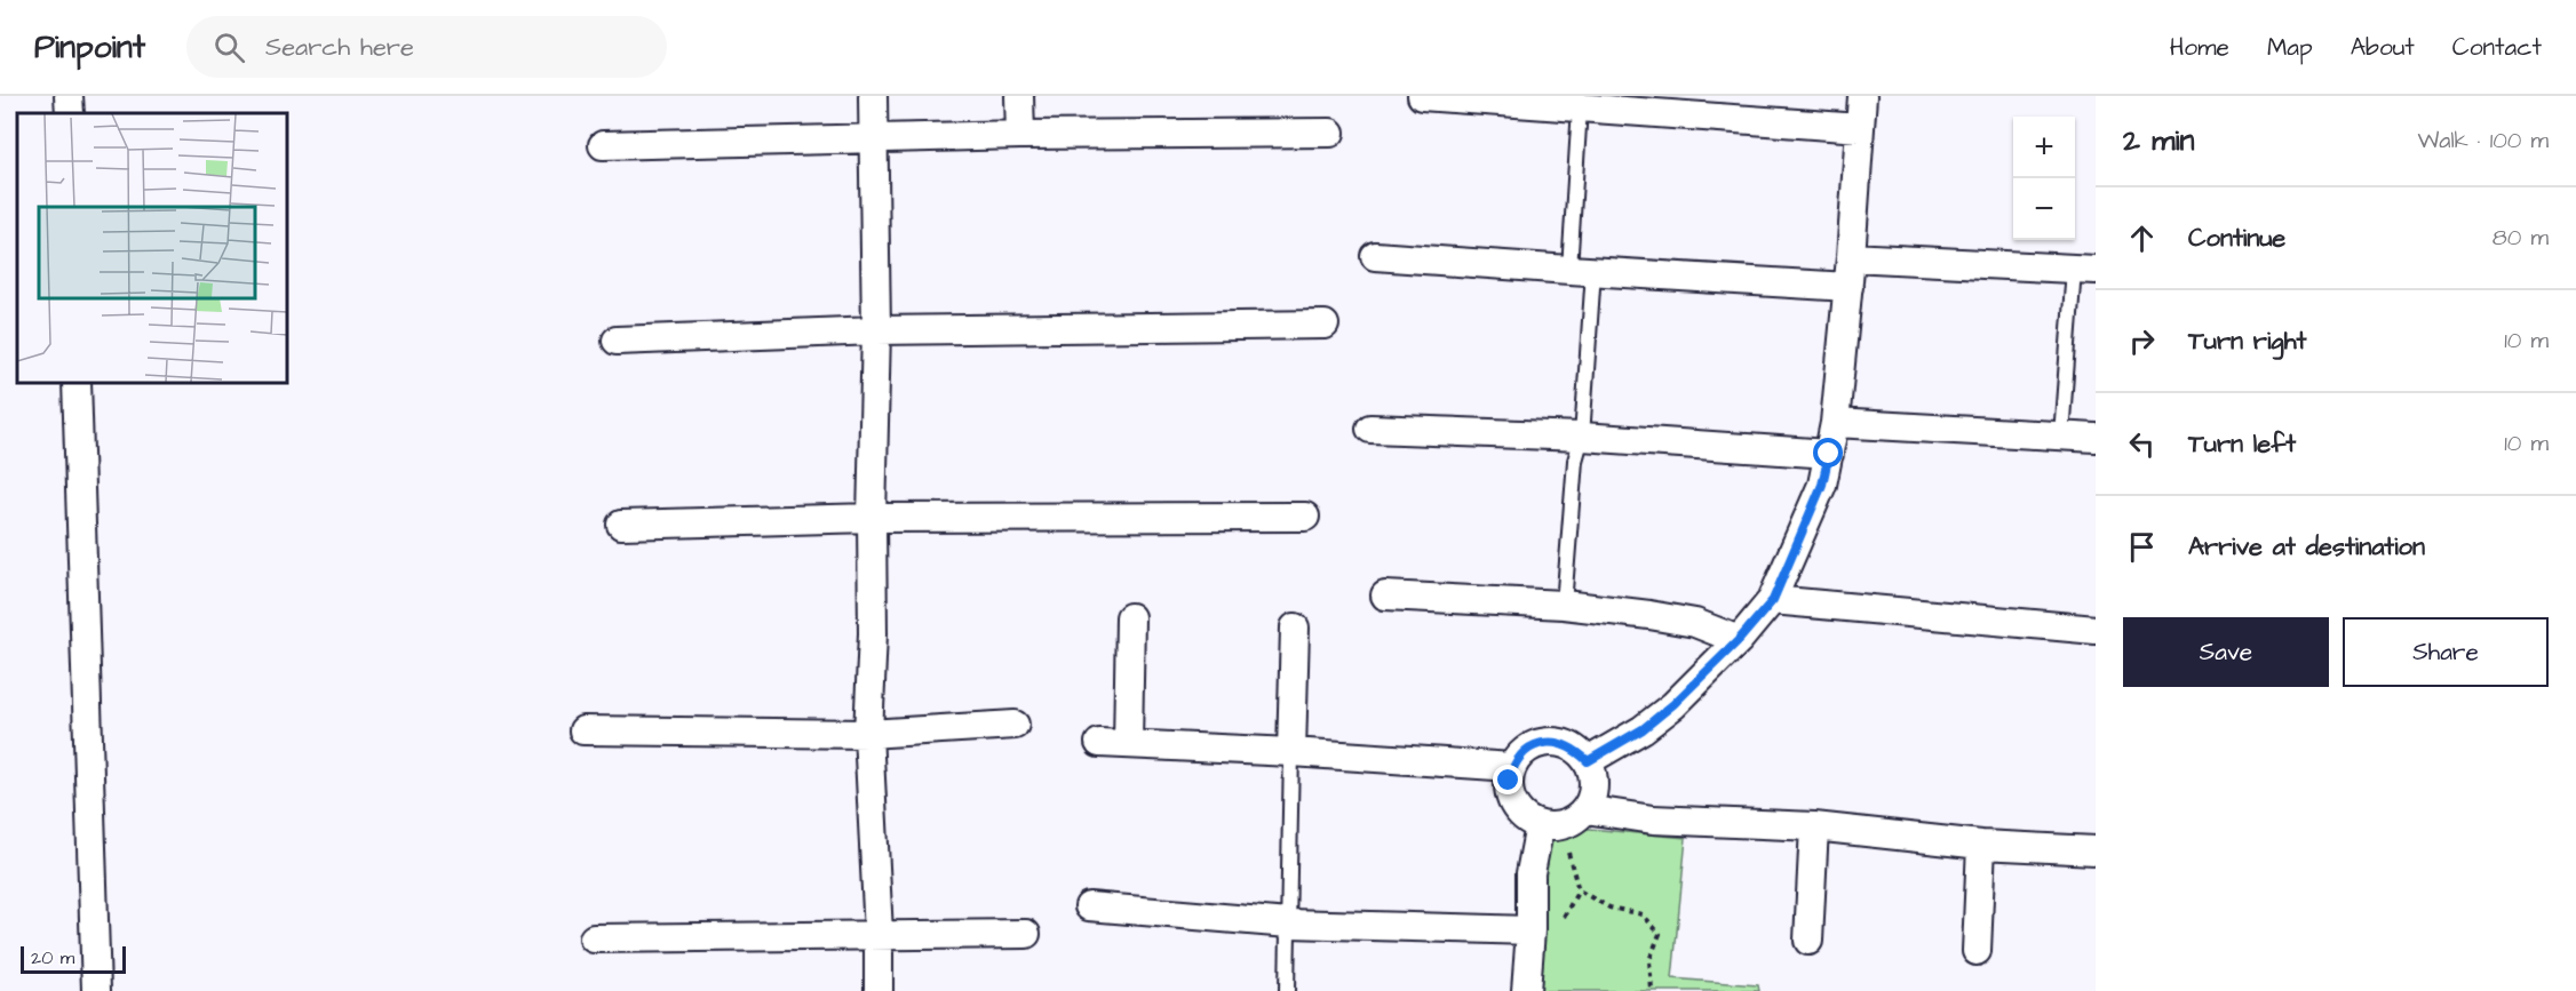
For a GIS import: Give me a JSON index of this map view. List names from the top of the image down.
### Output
{
  "scale_bar": "20 m",
  "page": {
    "header": "Pinpoint",
    "search": "Search here",
    "nav": [
      "Home",
      "Map",
      "About",
      "Contact"
    ],
    "heading": ["2 min", "Walk · 100 m"],
    "map_buttons": ["+", "−"],
    "list": [
      ["Continue", "80 m"],
      ["Turn right", "10 m"],
      ["Turn left", "10 m"],
      "Arrive at destination"
    ],
    "buttons": ["Save", "Share"],
    "scale": "20 m"
  }
}
